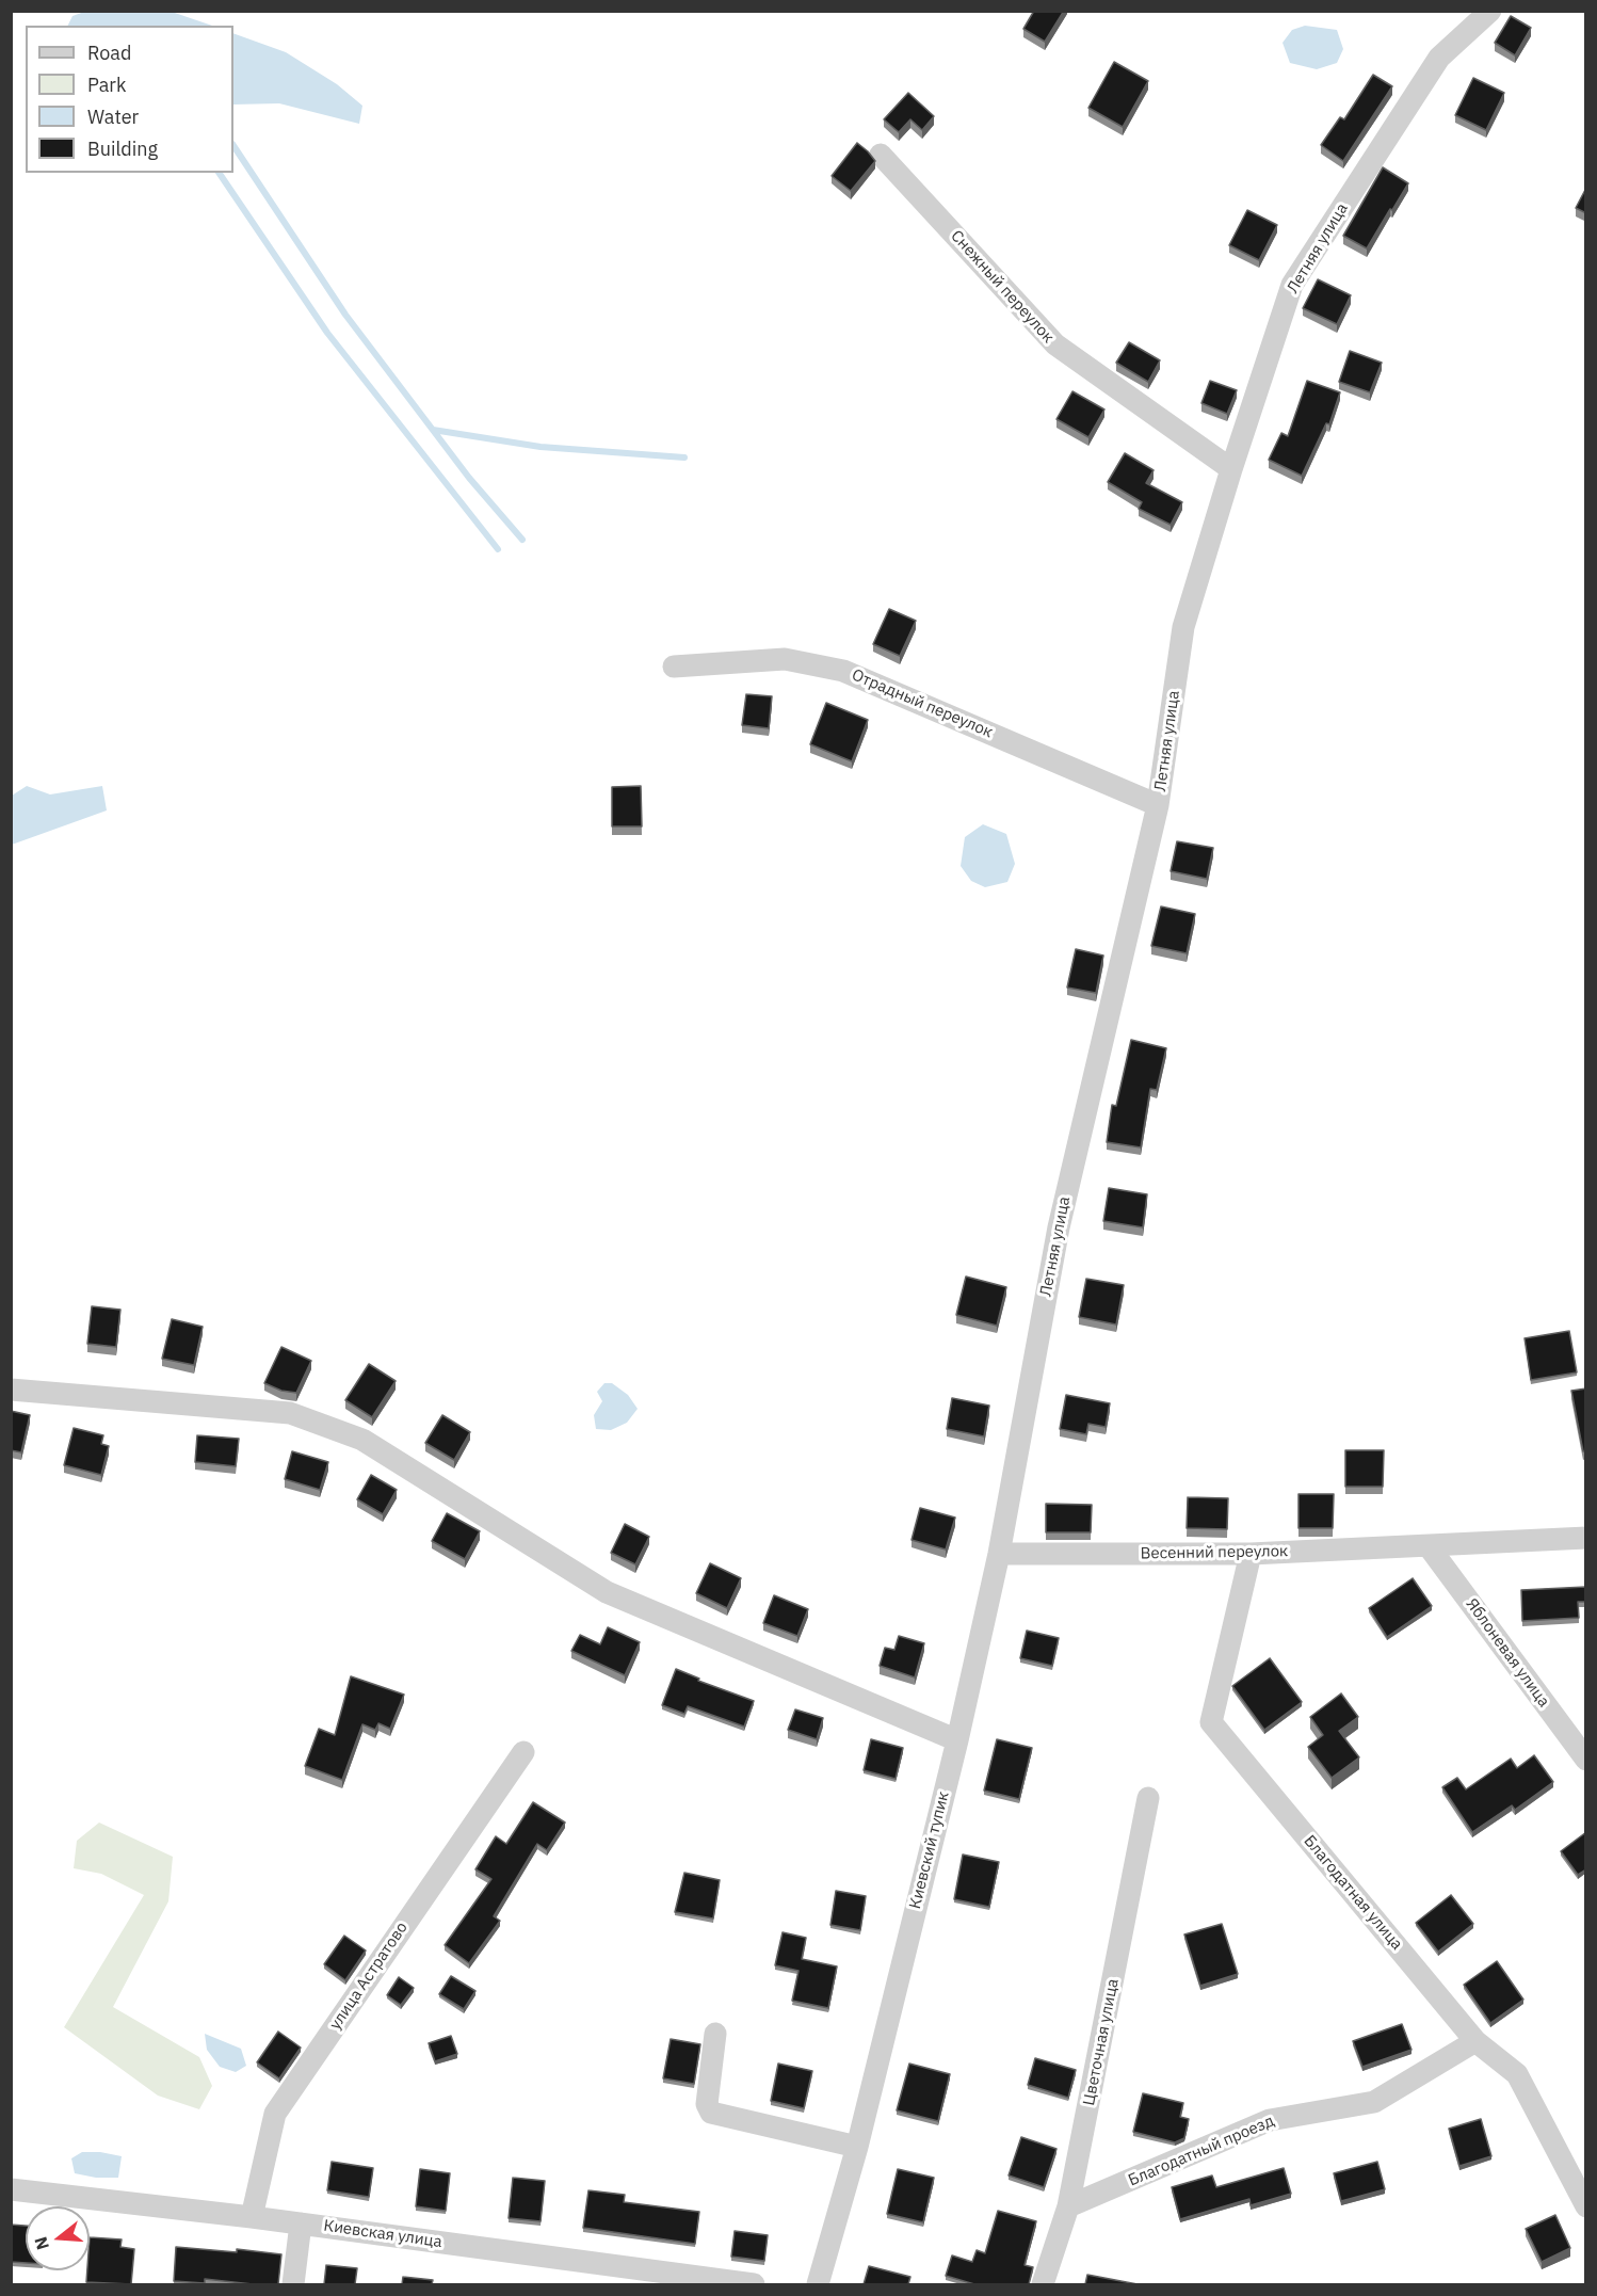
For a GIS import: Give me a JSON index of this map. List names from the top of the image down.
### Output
{
  "streets": {
    "street": [
      "Летняя улица",
      "Снежный переулок",
      "Отрадный переулок",
      "Весенний переулок",
      "Яблоневая улица",
      "Киевский тупик",
      "Благодатная улица",
      "улица Астратово",
      "Цветочная улица",
      "Благодатный проезд",
      "Киевская улица"
    ]
  },
  "crossings": [
    ["Летняя улица", "Снежный переулок"],
    ["Летняя улица", "Отрадный переулок"],
    ["Летняя улица", "Весенний переулок"],
    ["Летняя улица", "Киевский тупик"],
    ["Весенний переулок", "Яблоневая улица"],
    ["Весенний переулок", "Киевский тупик"],
    ["Весенний переулок", "Благодатная улица"],
    ["Благодатная улица", "Благодатный проезд"],
    ["улица Астратово", "Киевская улица"],
    ["Цветочная улица", "Благодатный проезд"]
  ],
  "legend": [
    "Road",
    "Park",
    "Water",
    "Building"
  ],
  "north": "left"
}
